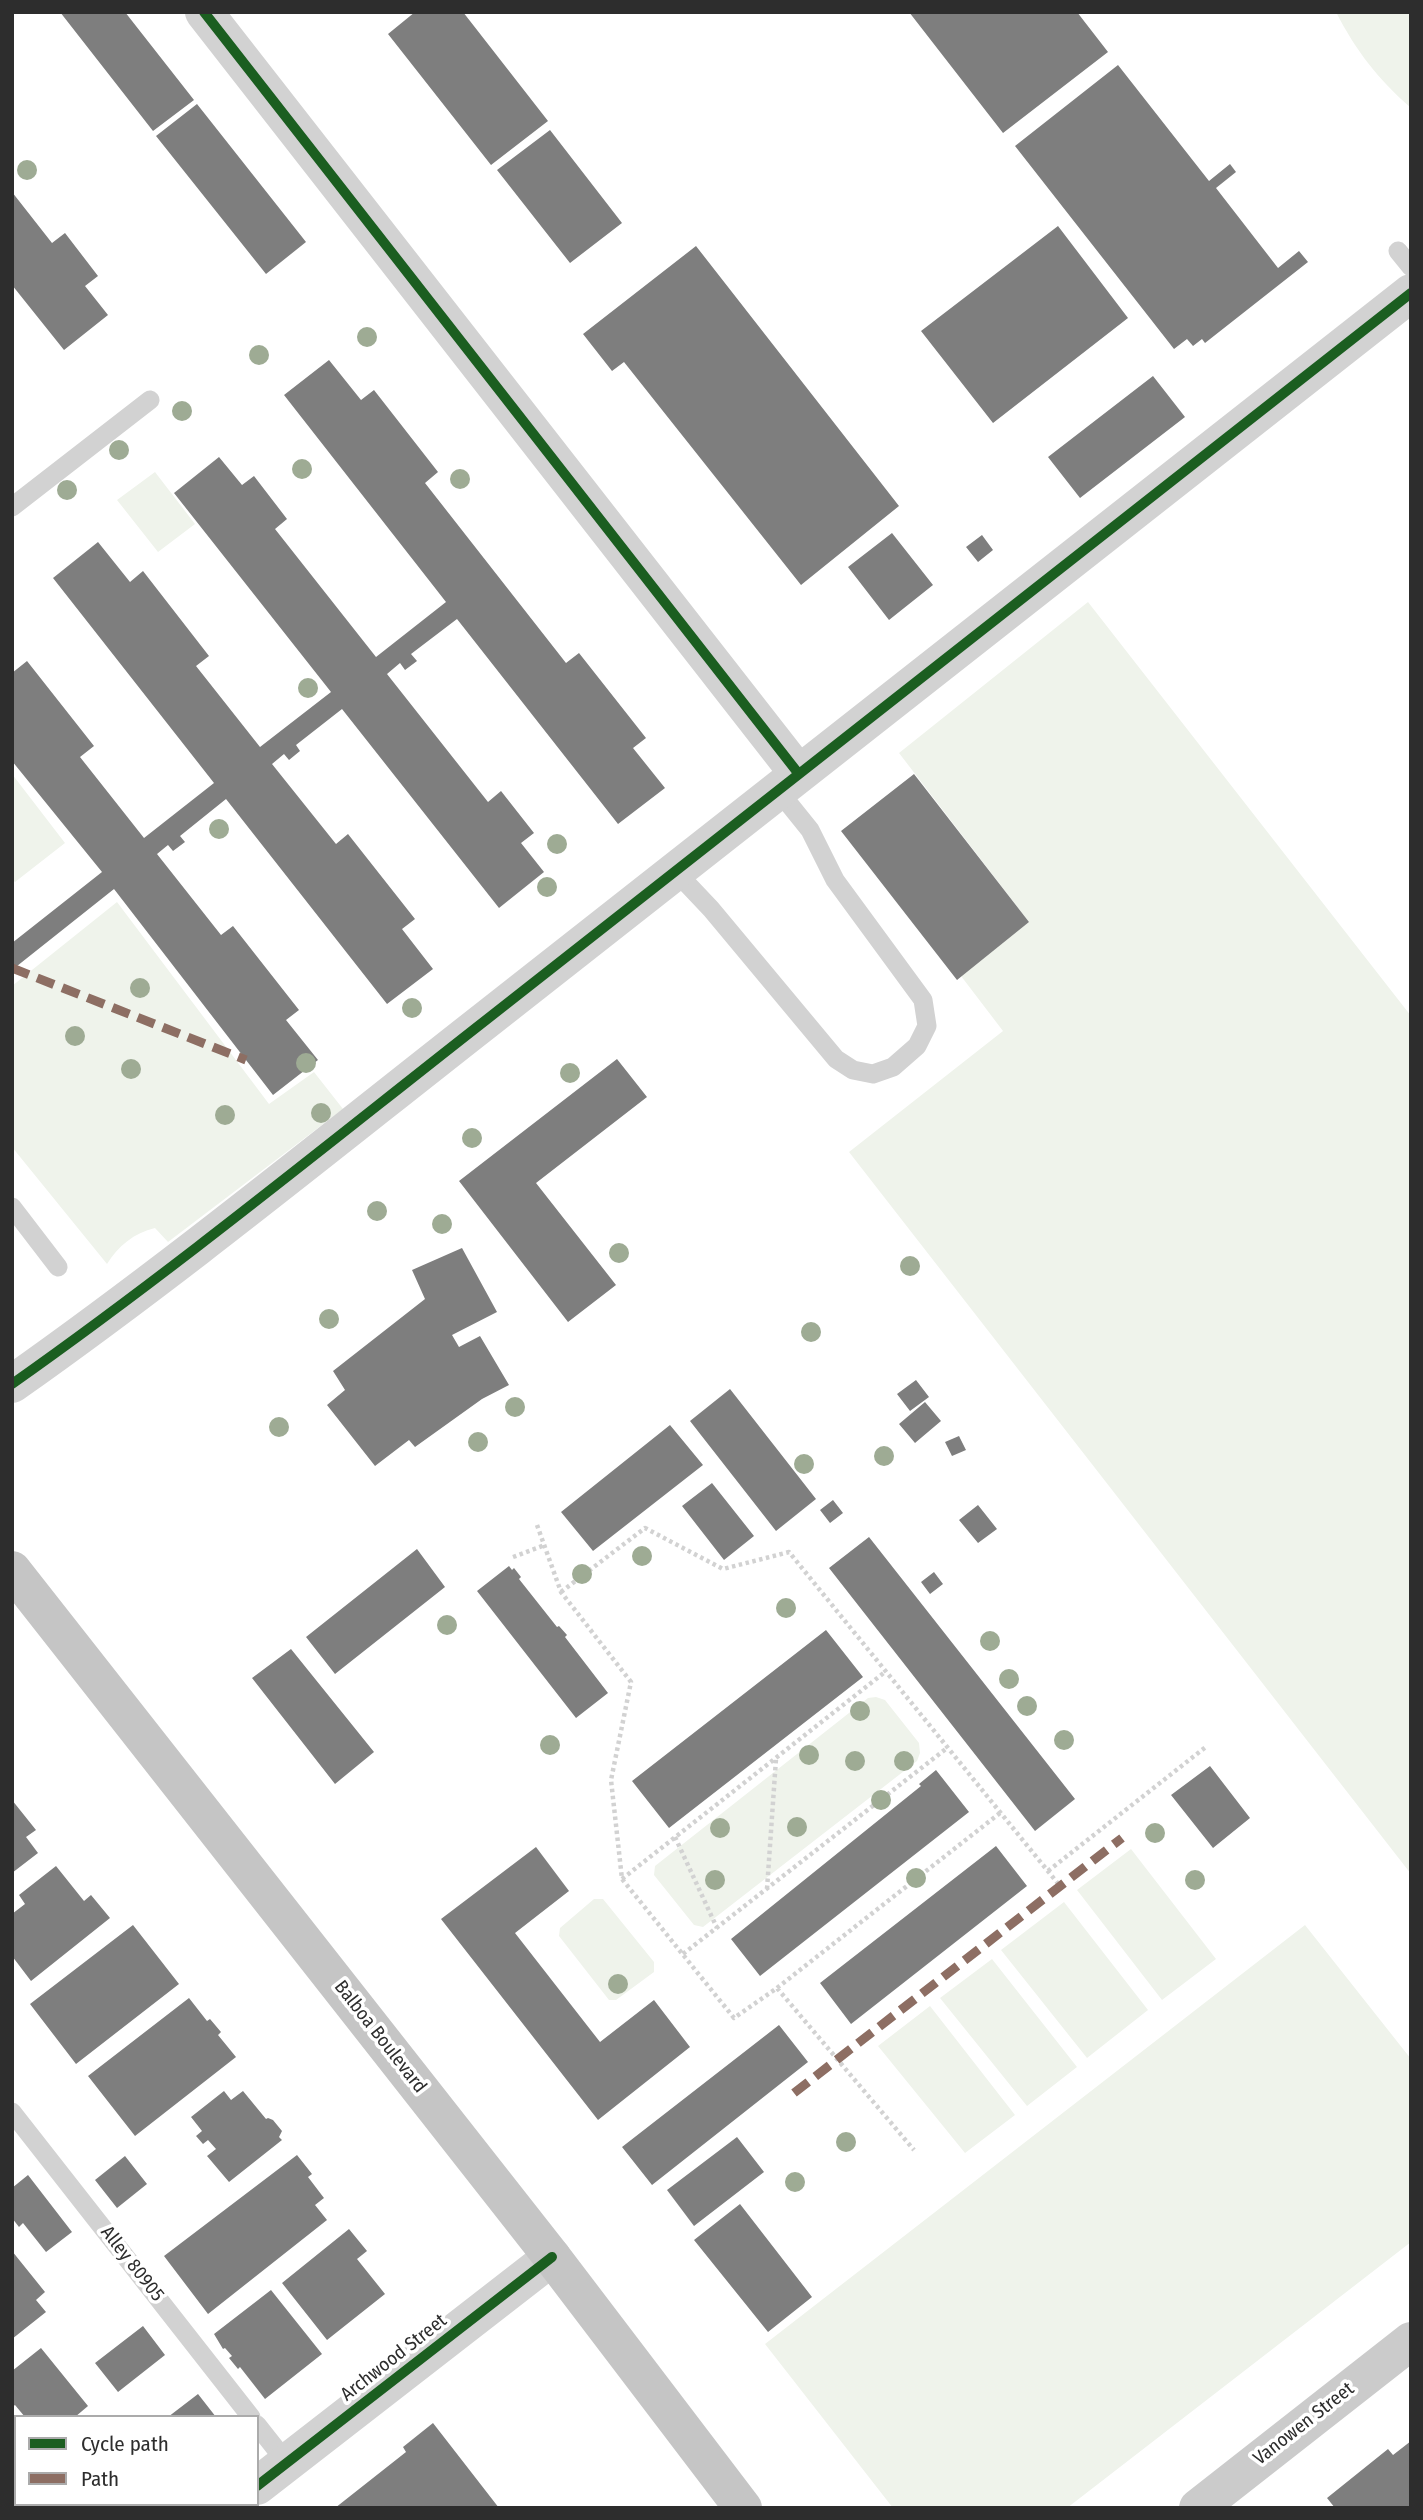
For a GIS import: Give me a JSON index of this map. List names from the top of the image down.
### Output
{
  "streets": {
    "main road": ["Balboa Boulevard", "Vanowen Street"],
    "street": ["Archwood Street"],
    "lane": ["Alley 80905"]
  },
  "crossings": [
    ["Balboa Boulevard", "Archwood Street"]
  ],
  "legend": ["Cycle path", "Path"]
}
